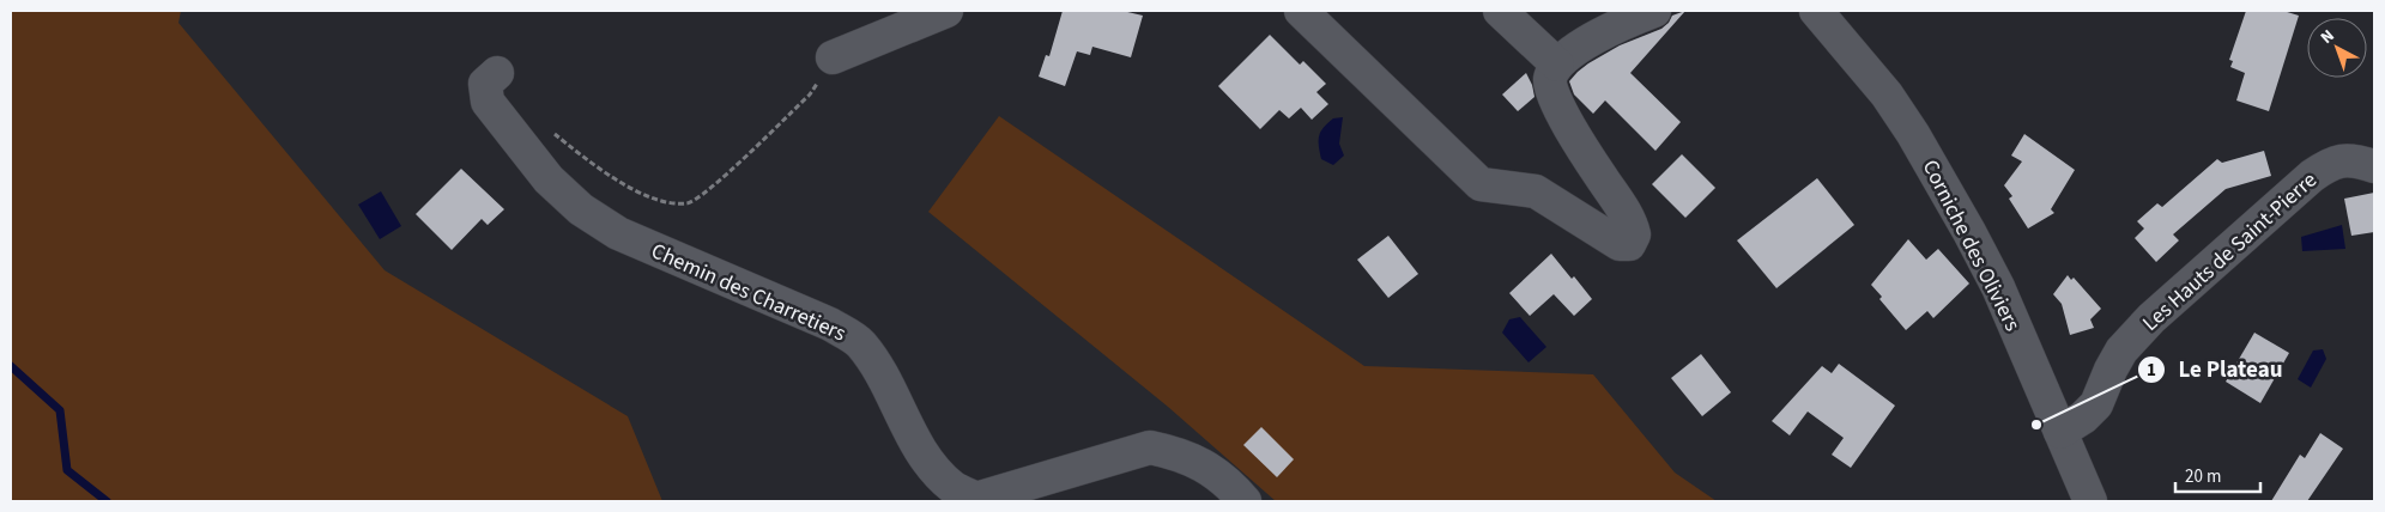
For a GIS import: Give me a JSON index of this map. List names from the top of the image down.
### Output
{
  "streets": {
    "street": ["Corniche des Oliviers", "Les Hauts de Saint-Pierre", "Chemin des Charretiers"]
  },
  "crossings": [
    ["Corniche des Oliviers", "Les Hauts de Saint-Pierre"]
  ],
  "places": ["Le Plateau"],
  "scale_bar": "20 m",
  "north": "top left"
}
